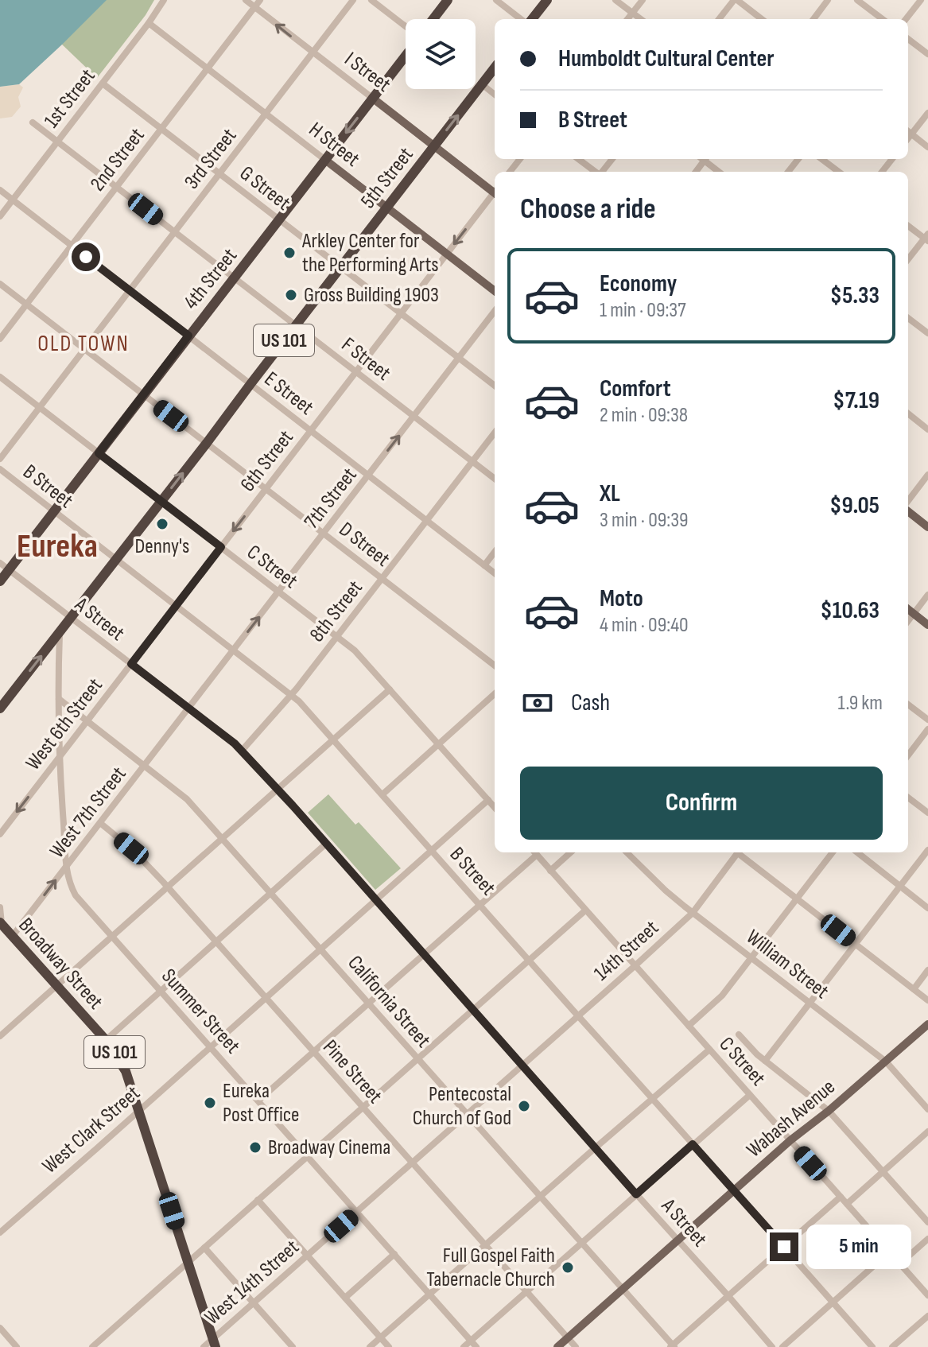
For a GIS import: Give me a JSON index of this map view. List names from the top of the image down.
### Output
{
  "streets": {
    "highway": [
      "5th Street",
      "4th Street",
      "US 101",
      "Broadway Street"
    ],
    "main road": ["I Street", "H Street", "Wabash Avenue"],
    "street": [
      "1st Street",
      "3rd Street",
      "2nd Street",
      "G Street",
      "F Street",
      "E Street",
      "6th Street",
      "B Street",
      "7th Street",
      "D Street",
      "C Street",
      "8th Street",
      "A Street",
      "West 6th Street",
      "West 7th Street",
      "14th Street",
      "William Street",
      "California Street",
      "Summer Street",
      "Pine Street",
      "West Clark Street",
      "West 14th Street"
    ]
  },
  "crossings": [
    ["I Street", "3rd Street"],
    ["I Street", "2nd Street"],
    ["I Street", "5th Street"],
    ["I Street", "4th Street"],
    ["1st Street", "H Street"],
    ["1st Street", "G Street"],
    ["1st Street", "F Street"],
    ["1st Street", "E Street"],
    ["H Street", "3rd Street"],
    ["H Street", "2nd Street"],
    ["H Street", "5th Street"],
    ["H Street", "4th Street"],
    ["H Street", "6th Street"],
    ["3rd Street", "G Street"],
    ["3rd Street", "F Street"],
    ["3rd Street", "E Street"],
    ["3rd Street", "D Street"],
    ["3rd Street", "C Street"],
    ["2nd Street", "G Street"],
    ["2nd Street", "F Street"],
    ["2nd Street", "E Street"],
    ["2nd Street", "D Street"],
    ["5th Street", "G Street"],
    ["5th Street", "US 101"],
    ["5th Street", "F Street"],
    ["5th Street", "E Street"],
    ["5th Street", "B Street"],
    ["5th Street", "D Street"],
    ["5th Street", "C Street"],
    ["5th Street", "A Street"],
    ["G Street", "4th Street"],
    ["G Street", "6th Street"],
    ["G Street", "7th Street"],
    ["4th Street", "F Street"],
    ["4th Street", "E Street"],
    ["4th Street", "B Street"],
    ["4th Street", "D Street"],
    ["4th Street", "C Street"],
    ["4th Street", "A Street"],
    ["US 101", "A Street"],
    ["US 101", "Summer Street"],
    ["F Street", "6th Street"],
    ["F Street", "7th Street"],
    ["F Street", "8th Street"],
    ["E Street", "6th Street"],
    ["E Street", "7th Street"],
    ["E Street", "8th Street"],
    ["6th Street", "B Street"],
    ["6th Street", "D Street"],
    ["6th Street", "C Street"],
    ["6th Street", "A Street"],
    ["6th Street", "West 6th Street"],
    ["B Street", "7th Street"],
    ["B Street", "8th Street"],
    ["B Street", "14th Street"],
    ["B Street", "Wabash Avenue"],
    ["B Street", "West Clark Street"],
    ["7th Street", "D Street"],
    ["7th Street", "C Street"],
    ["7th Street", "A Street"],
    ["7th Street", "West 7th Street"],
    ["D Street", "8th Street"],
    ["C Street", "8th Street"],
    ["C Street", "14th Street"],
    ["C Street", "Wabash Avenue"],
    ["C Street", "West Clark Street"],
    ["8th Street", "A Street"],
    ["A Street", "West 6th Street"],
    ["A Street", "West 7th Street"],
    ["A Street", "14th Street"],
    ["A Street", "Wabash Avenue"],
    ["A Street", "West Clark Street"],
    ["A Street", "West 14th Street"],
    ["West 6th Street", "California Street"],
    ["West 6th Street", "Summer Street"],
    ["West 7th Street", "Broadway Street"],
    ["West 7th Street", "California Street"],
    ["West 7th Street", "Summer Street"],
    ["West 7th Street", "Pine Street"],
    ["14th Street", "William Street"],
    ["14th Street", "West 14th Street"],
    ["Broadway Street", "West Clark Street"],
    ["Broadway Street", "West 14th Street"],
    ["William Street", "Wabash Avenue"],
    ["California Street", "Summer Street"],
    ["California Street", "Wabash Avenue"],
    ["California Street", "West Clark Street"],
    ["California Street", "West 14th Street"],
    ["Summer Street", "West Clark Street"],
    ["Summer Street", "West 14th Street"],
    ["Pine Street", "Wabash Avenue"],
    ["Pine Street", "West Clark Street"],
    ["Pine Street", "West 14th Street"]
  ],
  "one_way": ["West 6th Street"],
  "districts": ["OLD TOWN", "Eureka"],
  "places": [
    "Arkley Center for the Performing Arts",
    "Gross Building 1903",
    "Denny's",
    "Eureka Post Office",
    "Pentecostal Church of God",
    "Broadway Cinema",
    "Full Gospel Faith Tabernacle Church"
  ],
  "page": {
    "banner": ["Humboldt Cultural Center", "B Street"],
    "heading": "Choose a ride",
    "list": [
      {
        "name": "Economy",
        "note": "1 min · 09:37",
        "value": "$5.33"
      },
      {
        "name": "Comfort",
        "note": "2 min · 09:38",
        "value": "$7.19"
      },
      {
        "name": "XL",
        "note": "3 min · 09:39",
        "value": "$9.05"
      },
      {
        "name": "Moto",
        "note": "4 min · 09:40",
        "value": "$10.63"
      }
    ],
    "pay": ["Cash", "1.9 km"],
    "buttons": "Confirm",
    "bubble": "5 min"
  }
}
